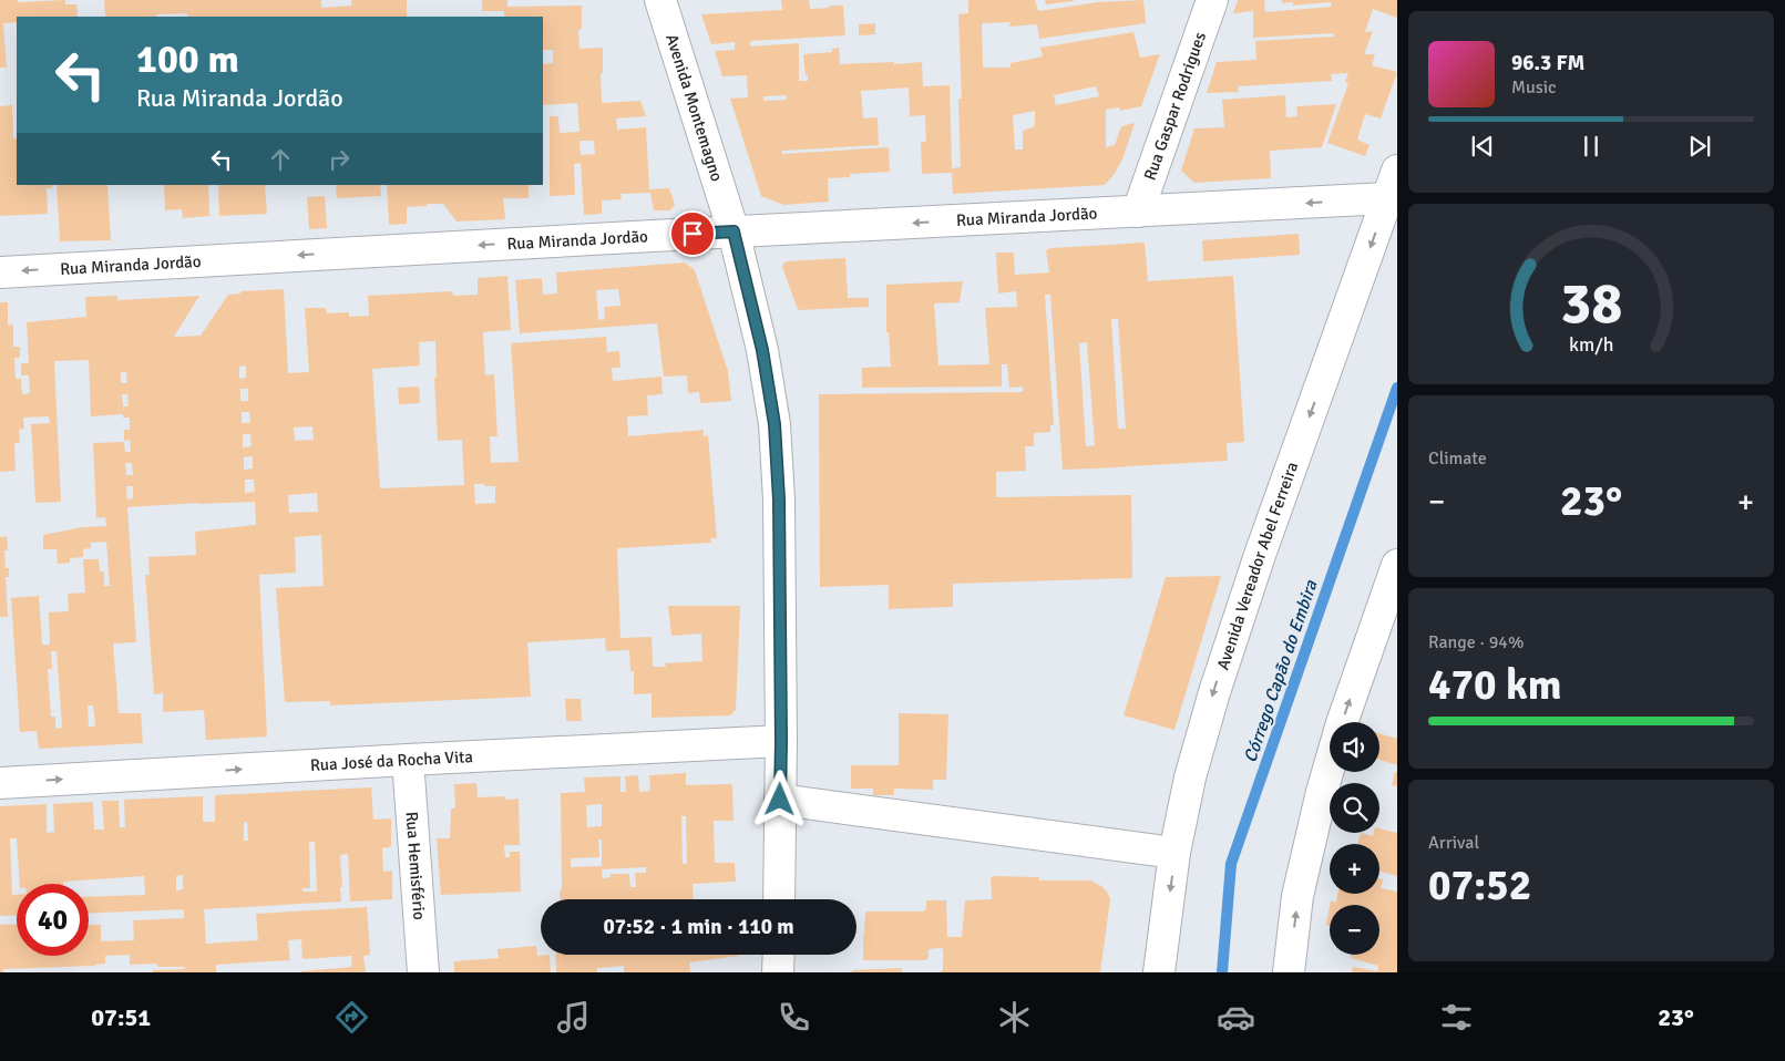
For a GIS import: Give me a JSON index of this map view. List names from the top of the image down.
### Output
{
  "streets": {
    "street": [
      "Rua Gaspar Rodrigues",
      "Avenida Montemagno",
      "Rua Miranda Jordão",
      "Avenida Vereador Abel Ferreira",
      "Rua José da Rocha Vita",
      "Rua Hemisfério"
    ]
  },
  "crossings": [
    ["Rua Gaspar Rodrigues", "Rua Miranda Jordão"],
    ["Avenida Montemagno", "Rua Miranda Jordão"],
    ["Avenida Montemagno", "Rua José da Rocha Vita"],
    ["Rua Miranda Jordão", "Avenida Vereador Abel Ferreira"],
    ["Rua José da Rocha Vita", "Rua Hemisfério"]
  ],
  "one_way": ["Rua Miranda Jordão", "Rua José da Rocha Vita"],
  "water": ["Córrego Capão do Embira"],
  "page": {
    "turn": ["100 m", "Rua Miranda Jordão"],
    "song": ["96.3 FM", "Music"],
    "tile": [
      "Climate",
      ["Range · 94%", "470 km"],
      ["Arrival", "07:52"]
    ],
    "heat": ["−", "23°", "+"],
    "map_buttons": ["+", "−"],
    "limit": "40",
    "trip": "07:52 · 1 min · 110 m",
    "tabs": ["07:51", "23°"],
    "gauge": ["38", "km/h"]
  }
}
